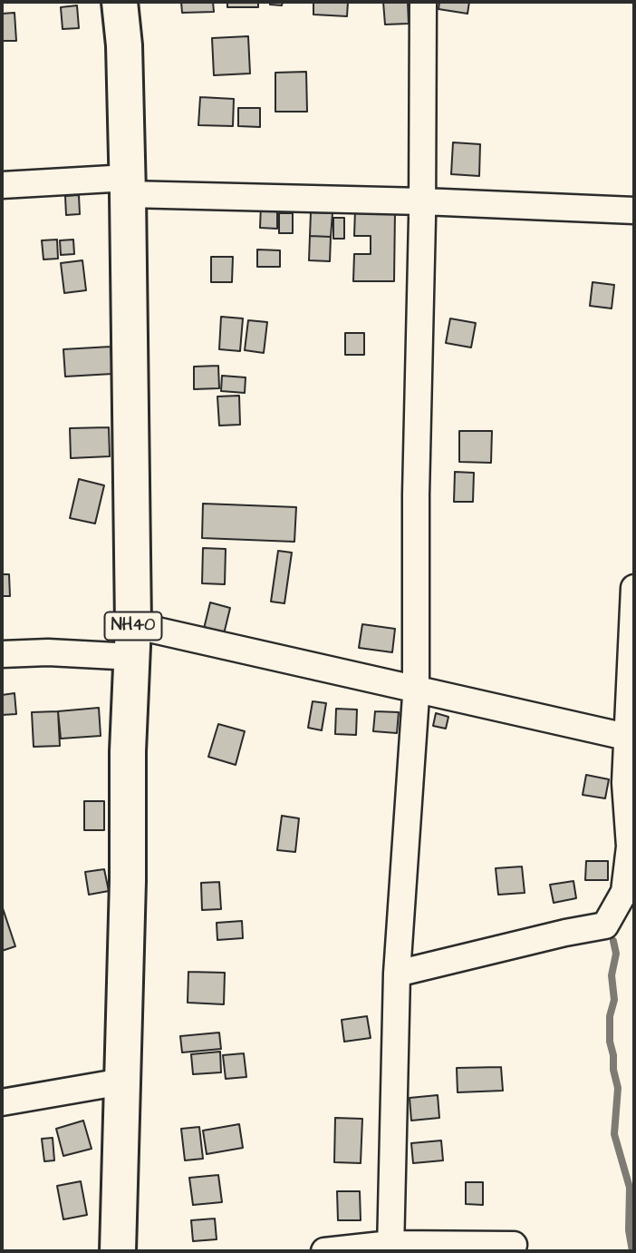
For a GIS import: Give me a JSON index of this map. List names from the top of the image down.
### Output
{
  "streets": {
    "highway": ["NH40"]
  }
}
